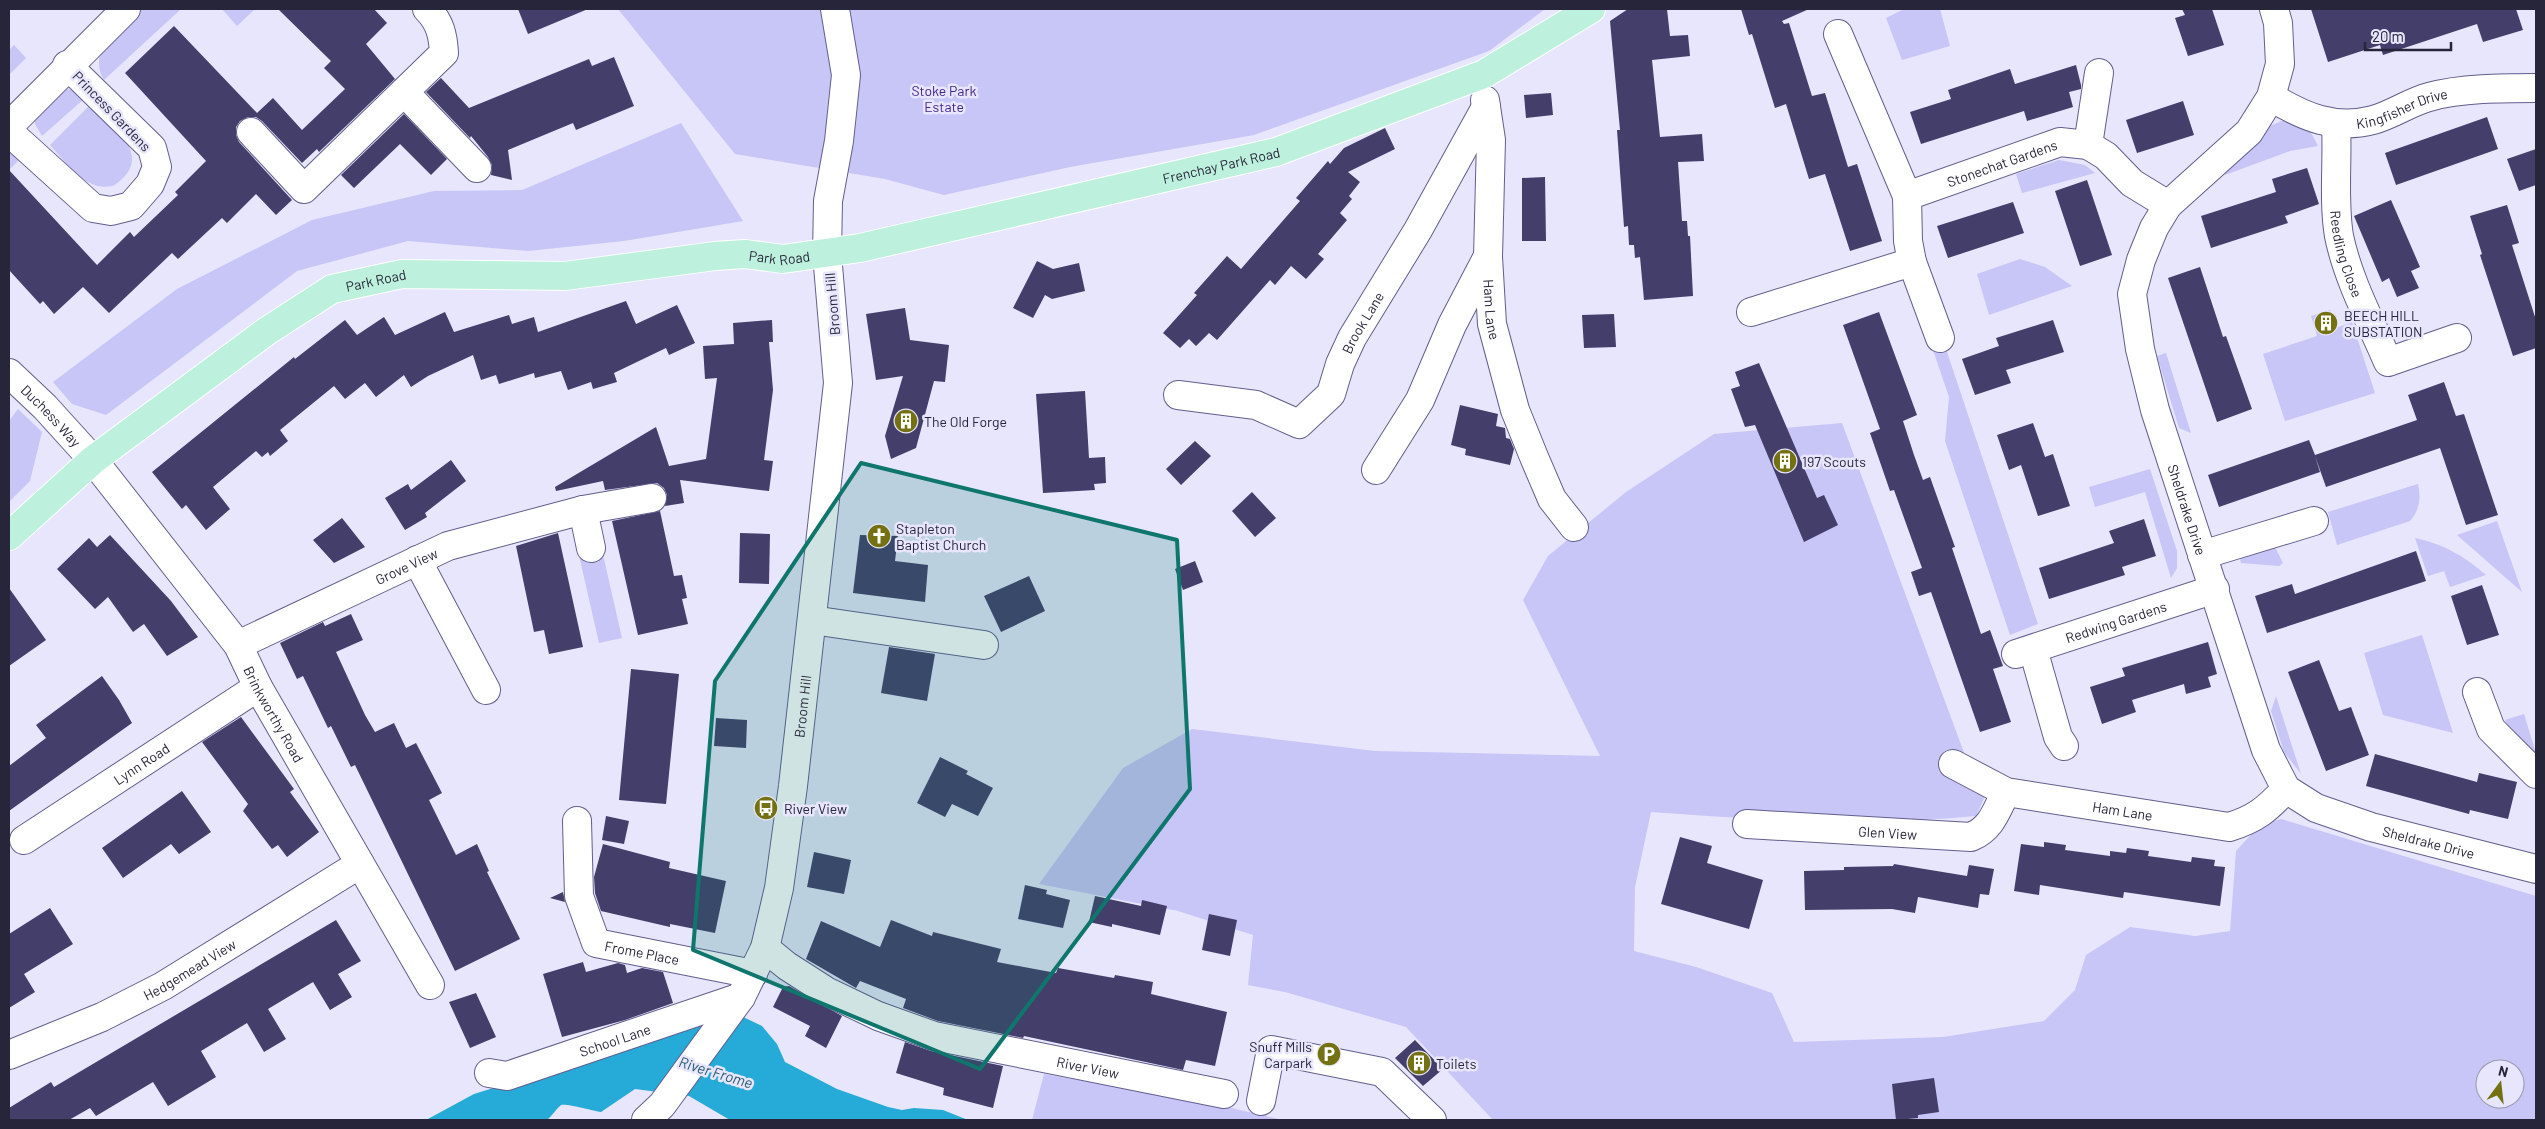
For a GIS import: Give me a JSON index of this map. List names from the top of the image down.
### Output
{
  "streets": {
    "main road": ["Frenchay Park Road", "Park Road"],
    "street": [
      "Kingfisher Drive",
      "Princess Gardens",
      "Stonechat Gardens",
      "Reedling Close",
      "Broom Hill",
      "Ham Lane",
      "Brook Lane",
      "Duchess Way",
      "Sheldrake Drive",
      "Grove View",
      "Redwing Gardens",
      "Brinkworthy Road",
      "Lynn Road",
      "Glen View",
      "Frome Place",
      "Hedgemead View",
      "School Lane",
      "River View"
    ]
  },
  "crossings": [
    ["Kingfisher Drive", "Reedling Close"],
    ["Kingfisher Drive", "Sheldrake Drive"],
    ["Stonechat Gardens", "Sheldrake Drive"],
    ["Frenchay Park Road", "Park Road"],
    ["Frenchay Park Road", "Broom Hill"],
    ["Frenchay Park Road", "Ham Lane"],
    ["Park Road", "Broom Hill"],
    ["Park Road", "Duchess Way"],
    ["Park Road", "Brinkworthy Road"],
    ["Broom Hill", "Frome Place"],
    ["Broom Hill", "School Lane"],
    ["Broom Hill", "River View"],
    ["Ham Lane", "Brook Lane"],
    ["Ham Lane", "Sheldrake Drive"],
    ["Ham Lane", "Glen View"],
    ["Duchess Way", "Brinkworthy Road"],
    ["Sheldrake Drive", "Redwing Gardens"],
    ["Grove View", "Brinkworthy Road"],
    ["Brinkworthy Road", "Lynn Road"],
    ["Brinkworthy Road", "Hedgemead View"],
    ["Frome Place", "School Lane"]
  ],
  "water": ["River Frome"],
  "parks": ["Stoke Park Estate"],
  "places": {
    "building": [
      "BEECH HILL SUBSTATION",
      "The Old Forge",
      "197 Scouts",
      "Toilets"
    ],
    "church": ["Stapleton Baptist Church"],
    "bus stop": ["River View"],
    "parking": ["Snuff Mills Carpark"]
  },
  "scale_bar": "20 m",
  "north": "top"
}
